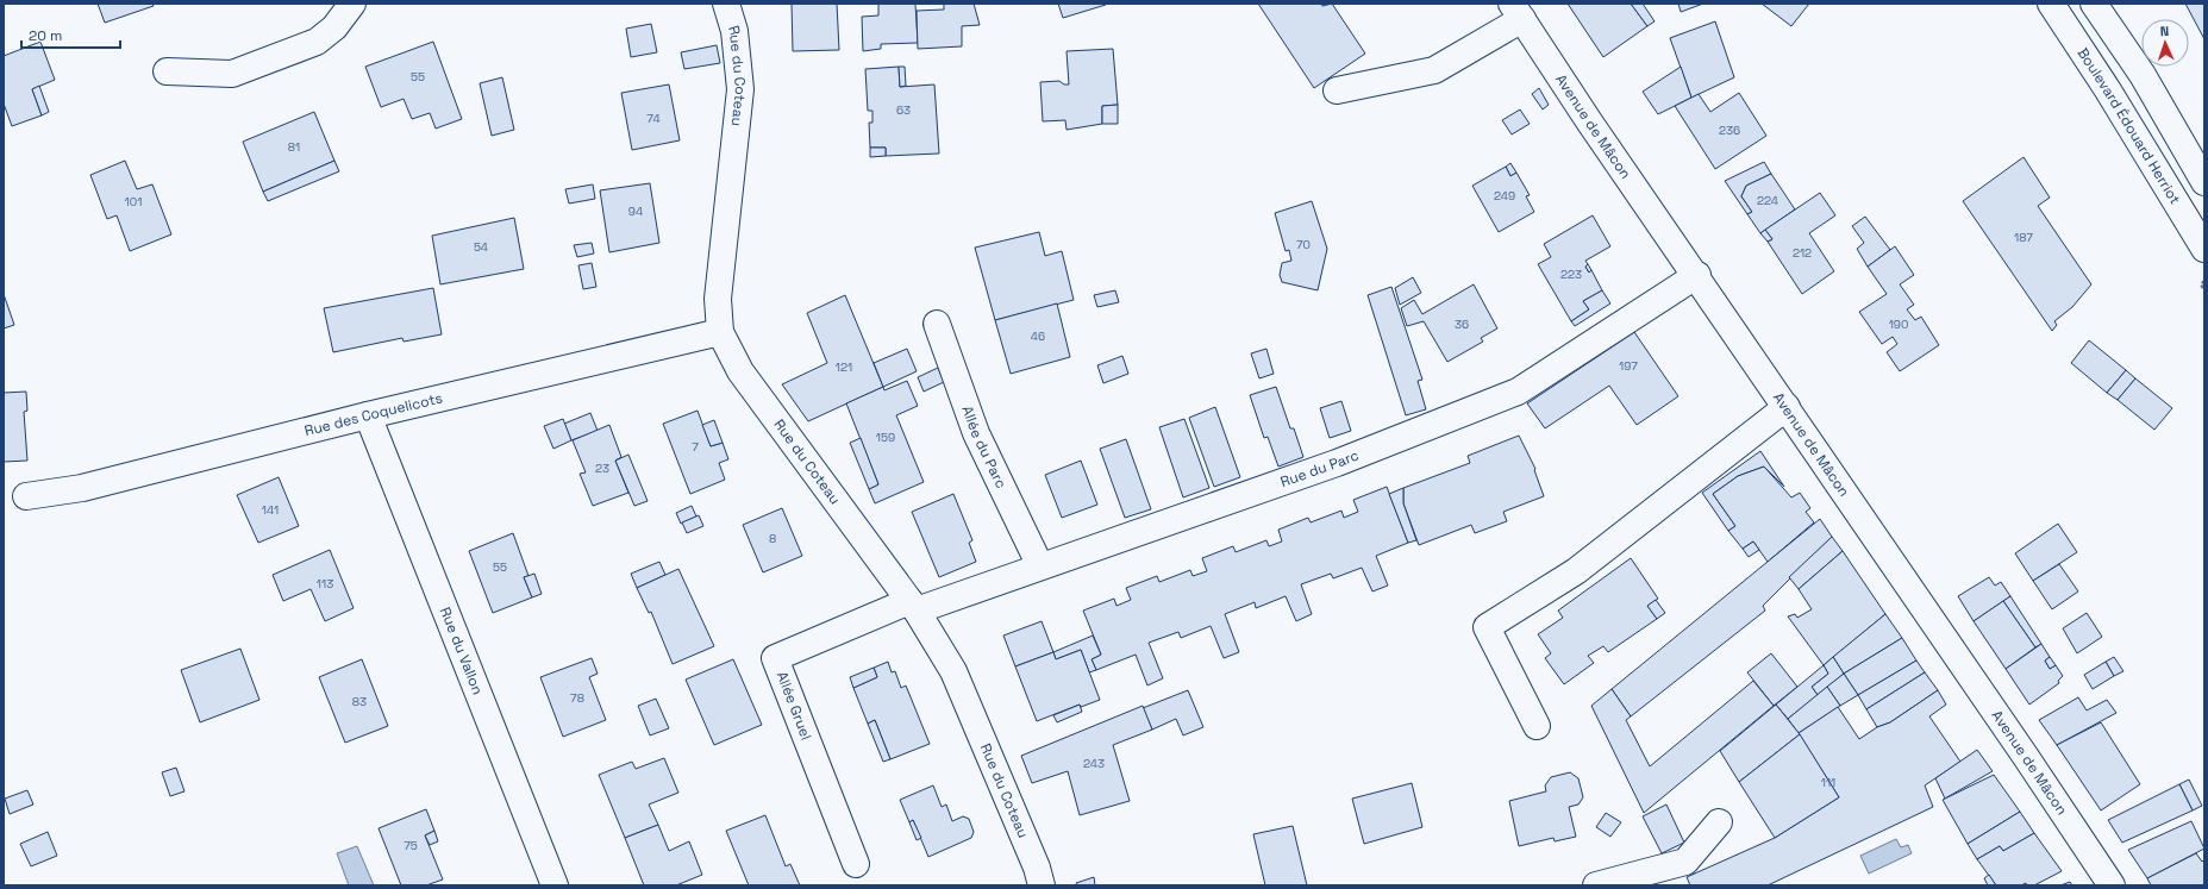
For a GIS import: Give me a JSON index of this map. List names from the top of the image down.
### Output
{
  "streets": {
    "street": [
      "Rue du Coteau",
      "Avenue de Mâcon",
      "Boulevard Édouard Herriot",
      "Rue des Coquelicots",
      "Allée du Parc",
      "Rue du Parc",
      "Rue du Vallon",
      "Allée Gruel"
    ]
  },
  "crossings": [
    ["Rue du Coteau", "Rue des Coquelicots"],
    ["Rue du Coteau", "Rue du Parc"],
    ["Rue du Coteau", "Allée Gruel"],
    ["Avenue de Mâcon", "Rue du Parc"],
    ["Rue des Coquelicots", "Rue du Vallon"],
    ["Allée du Parc", "Rue du Parc"],
    ["Rue du Parc", "Allée Gruel"]
  ],
  "house_numbers": [
    "55",
    "63",
    "74",
    "236",
    "81",
    "249",
    "224",
    "101",
    "94",
    "187",
    "70",
    "54",
    "212",
    "223",
    "36",
    "190",
    "46",
    "197",
    "121",
    "159",
    "7",
    "23",
    "141",
    "8",
    "55",
    "113",
    "78",
    "83",
    "243",
    "111",
    "75"
  ],
  "scale_bar": "20 m",
  "north": "top"
}
